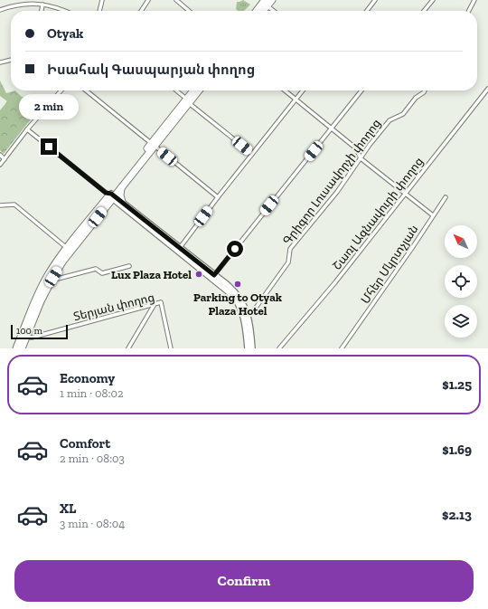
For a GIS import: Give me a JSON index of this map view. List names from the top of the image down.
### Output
{
  "streets": {
    "street": [
      "Գրիգոր Լուսավորչի փողոց",
      "Շառլ Ազնավուրի փողոց",
      "Մհեր Մկրտչյան",
      "Տերյան փողոց"
    ]
  },
  "places": ["Lux Plaza Hotel", "Parking to Otyak Plaza Hotel"],
  "scale_bar": "100 m",
  "north": "top left",
  "page": {
    "banner": ["Otyak", "Իսահակ Գասպարյան փողոց"],
    "bubble": "2 min",
    "scale": "100 m",
    "list": [
      {
        "name": "Economy",
        "note": "1 min · 08:02",
        "value": "$1.25"
      },
      {
        "name": "Comfort",
        "note": "2 min · 08:03",
        "value": "$1.69"
      },
      {
        "name": "XL",
        "note": "3 min · 08:04",
        "value": "$2.13"
      }
    ],
    "buttons": "Confirm"
  }
}
